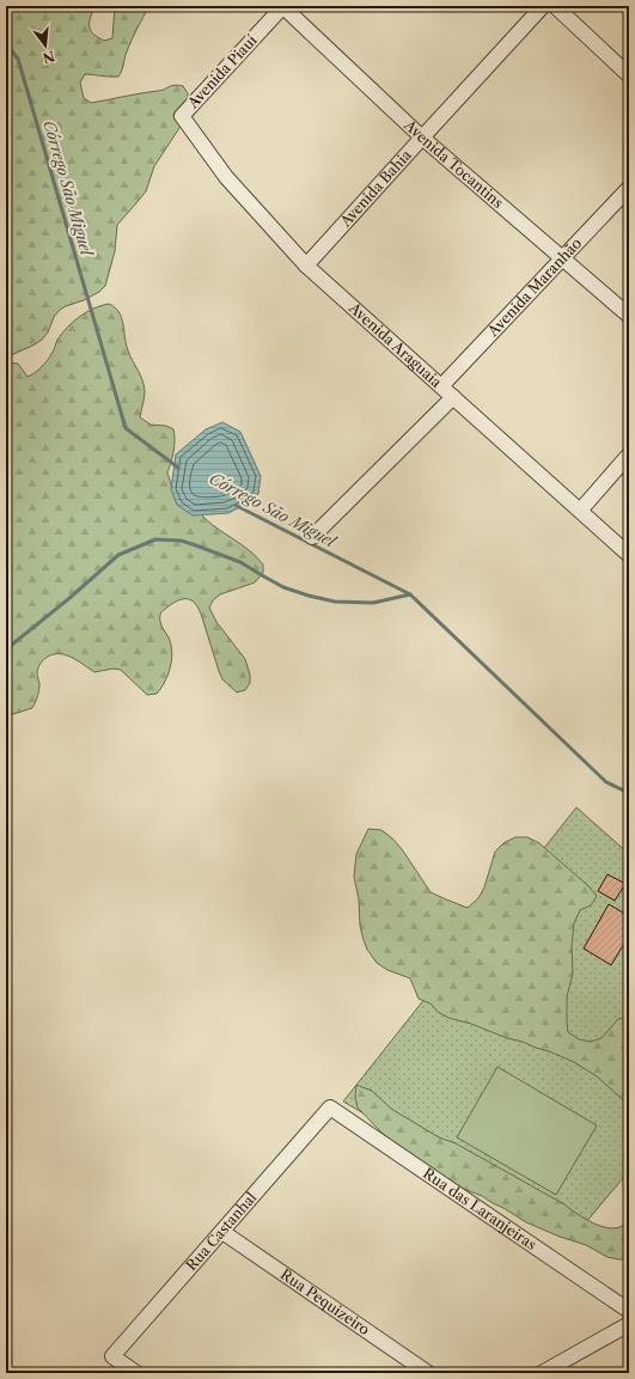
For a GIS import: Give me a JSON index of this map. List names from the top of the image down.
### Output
{
  "streets": {
    "street": [
      "Avenida Piauí",
      "Avenida Tocantins",
      "Avenida Bahia",
      "Avenida Maranhão",
      "Avenida Araguaia",
      "Rua das Laranjeiras",
      "Rua Castanhal",
      "Rua Pequizeiro"
    ]
  },
  "crossings": [
    ["Avenida Piauí", "Avenida Tocantins"],
    ["Avenida Piauí", "Avenida Araguaia"],
    ["Avenida Tocantins", "Avenida Bahia"],
    ["Avenida Tocantins", "Avenida Maranhão"],
    ["Avenida Bahia", "Avenida Araguaia"],
    ["Avenida Maranhão", "Avenida Araguaia"],
    ["Rua das Laranjeiras", "Rua Castanhal"],
    ["Rua Castanhal", "Rua Pequizeiro"]
  ],
  "water": ["Córrego São Miguel"],
  "north": "bottom"
}
